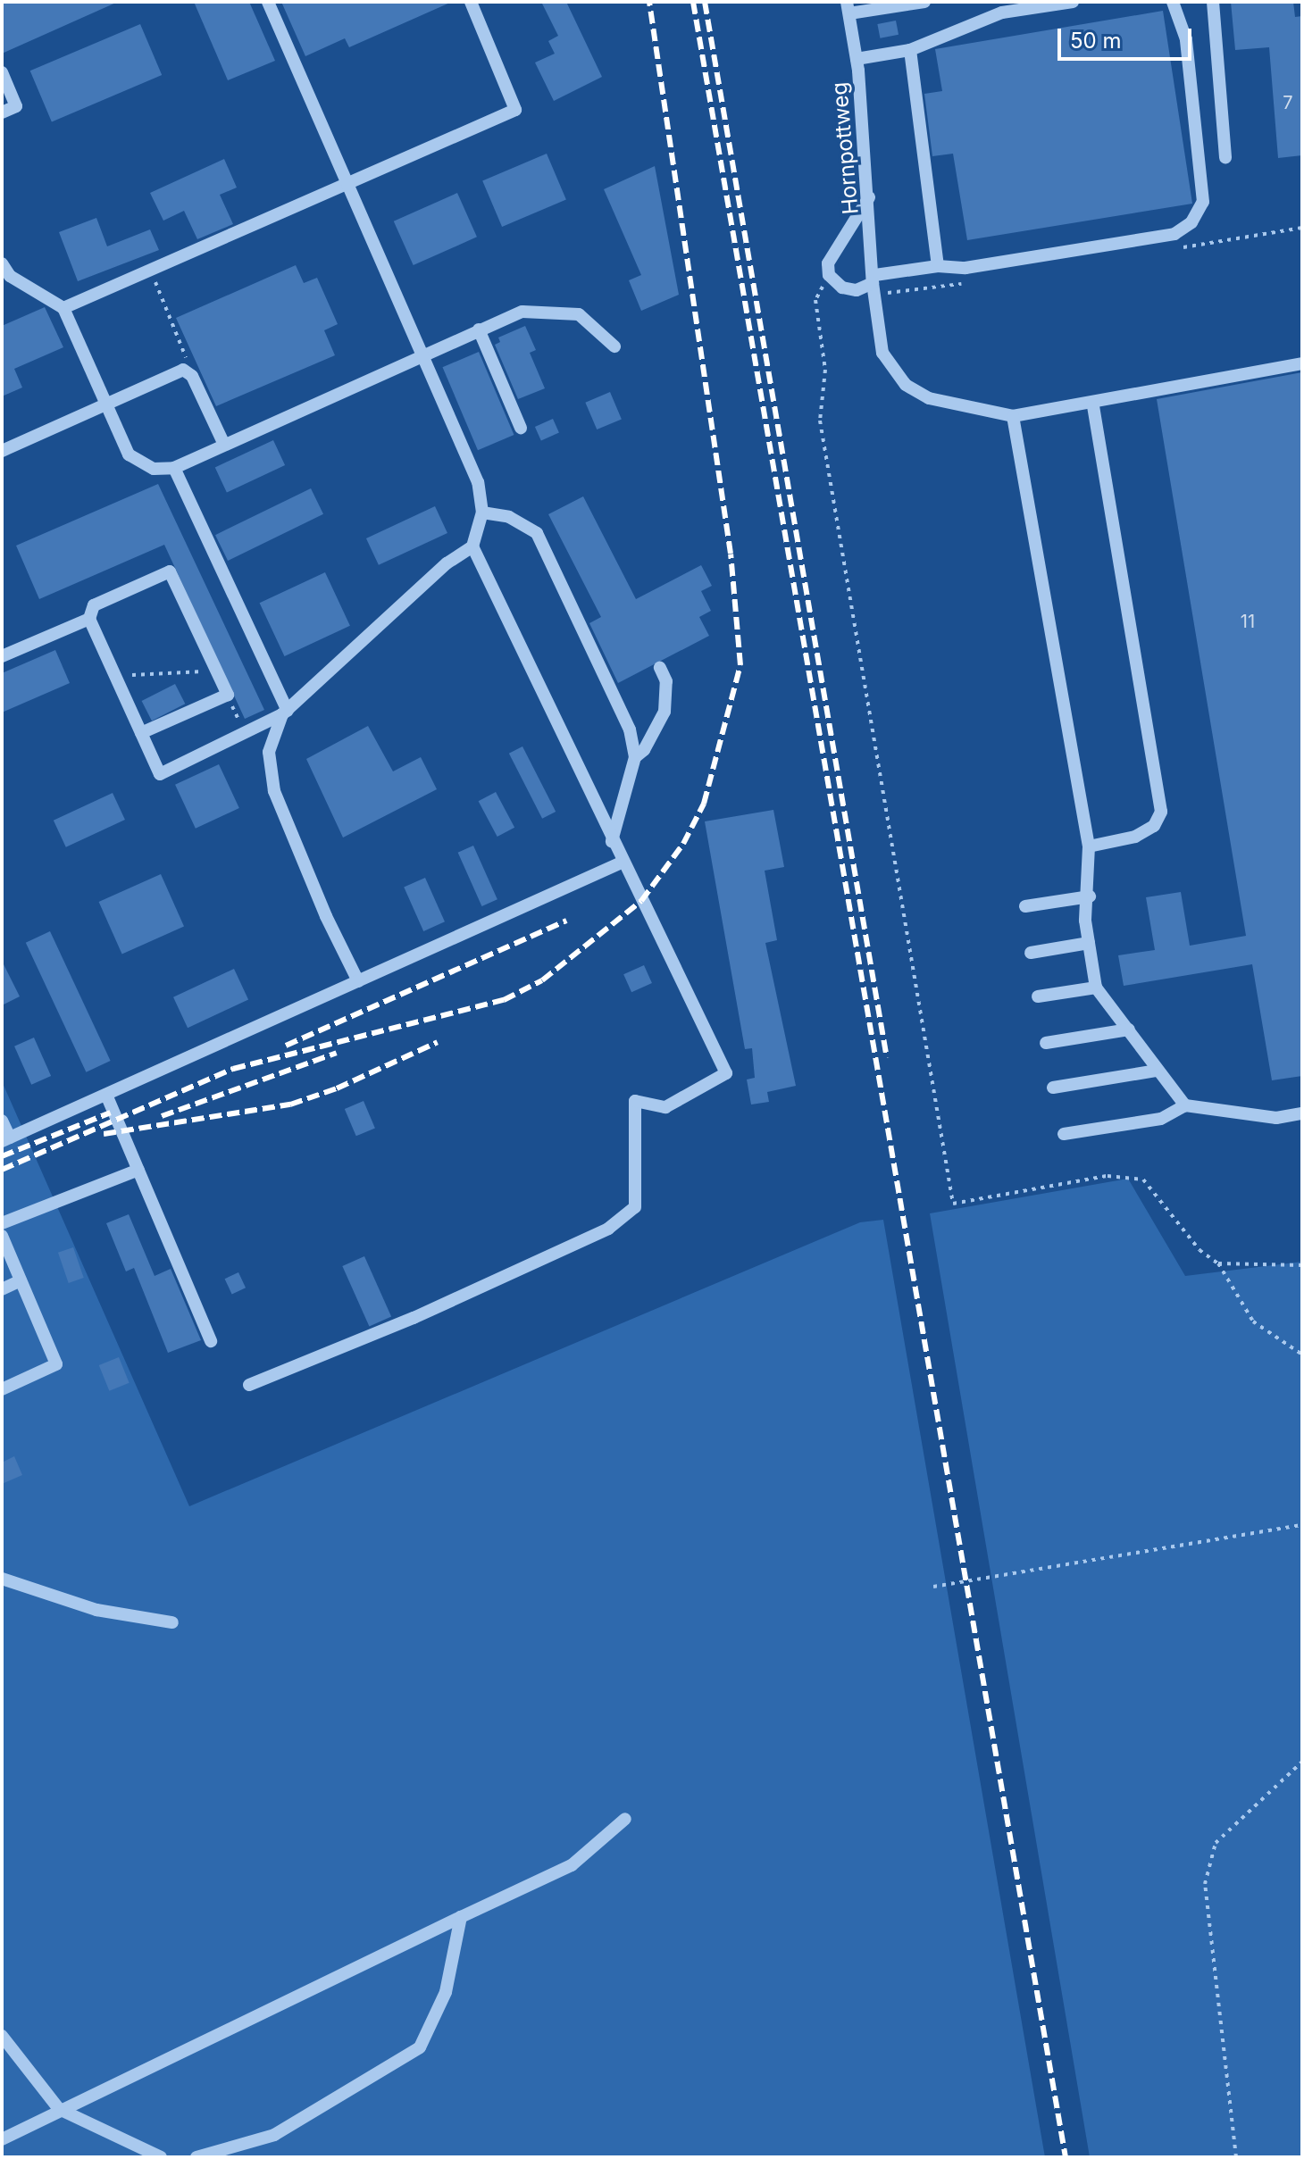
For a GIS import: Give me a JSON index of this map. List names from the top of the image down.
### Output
{
  "streets": {
    "street": ["Hornpottweg"]
  },
  "house_numbers": ["7", "11"],
  "scale_bar": "50 m"
}
